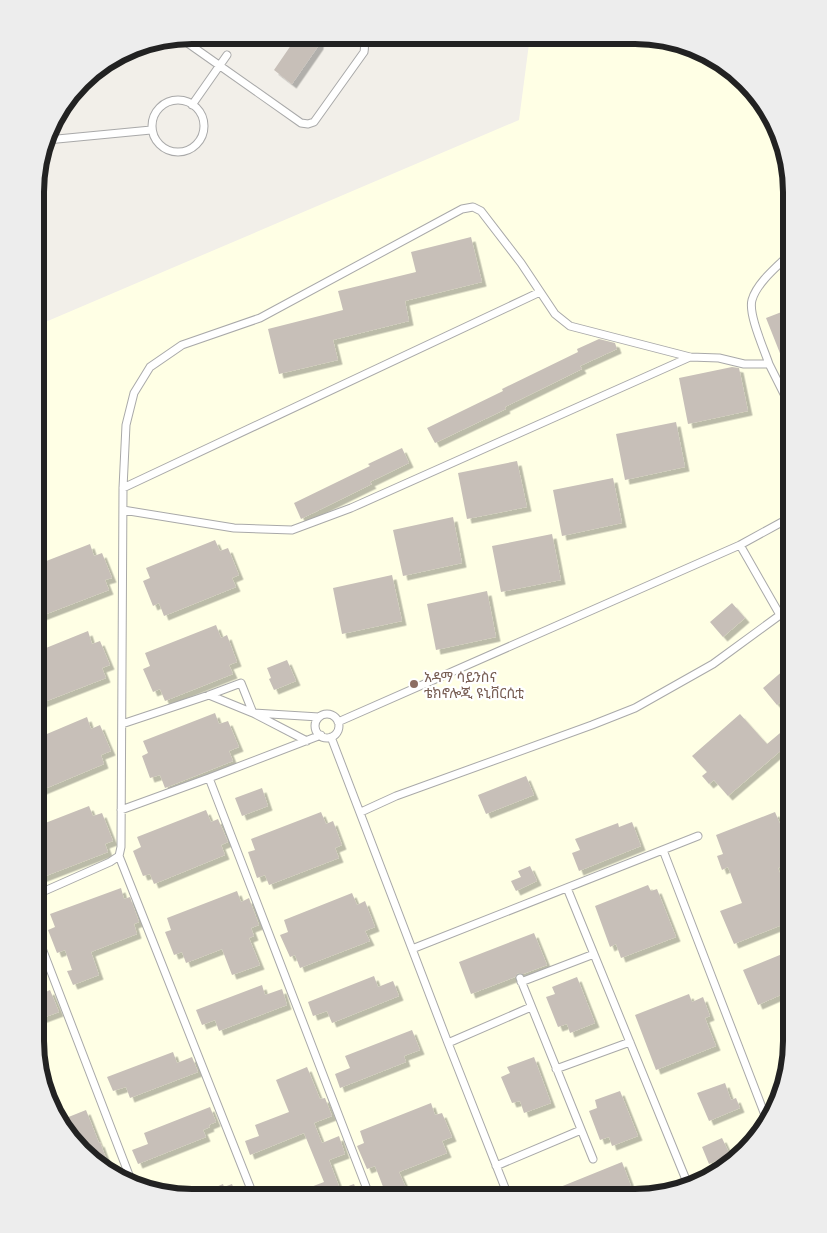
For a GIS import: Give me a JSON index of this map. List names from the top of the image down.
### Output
{
  "places": ["አዳማ ሳይንስና ቴክኖሎጂ ዩኒቨርሲቲ"]
}
